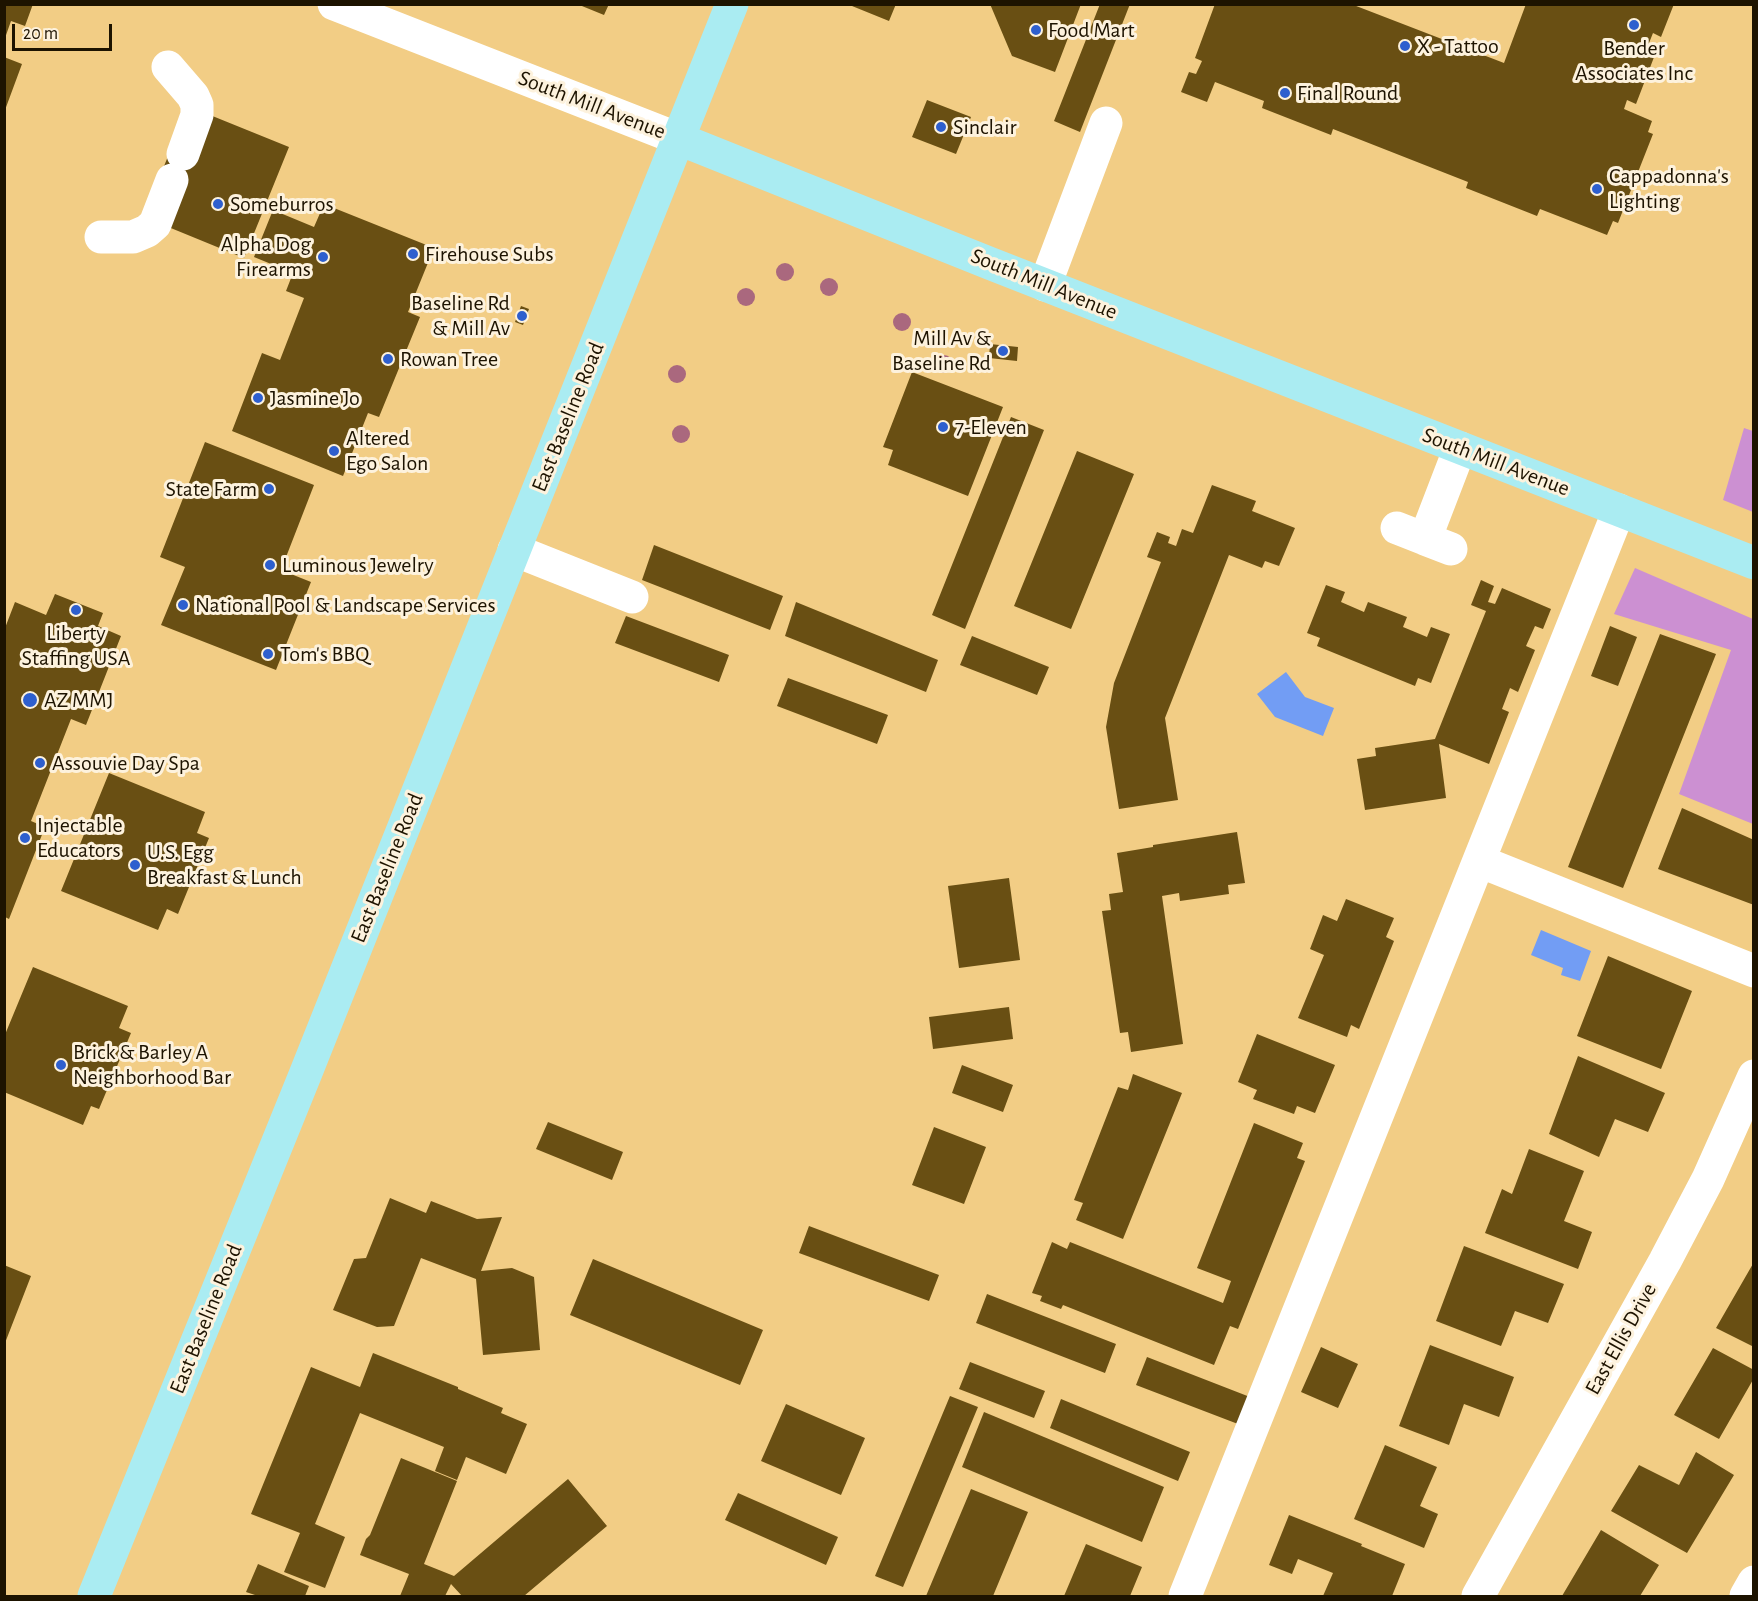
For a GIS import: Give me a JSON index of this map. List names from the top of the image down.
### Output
{
  "streets": {
    "main road": ["South Mill Avenue", "East Baseline Road"],
    "street": ["East Ellis Drive"]
  },
  "crossings": [
    ["South Mill Avenue", "East Baseline Road"]
  ],
  "places": [
    "Bender Associates Inc",
    "Food Mart",
    "X - Tattoo",
    "Final Round",
    "Sinclair",
    "Cappadonna's Lighting",
    "Someburros",
    "Firehouse Subs",
    "Alpha Dog Firearms",
    "Baseline Rd & Mill Av",
    "Mill Av & Baseline Rd",
    "Rowan Tree",
    "Jasmine Jo",
    "7-Eleven",
    "Altered Ego Salon",
    "State Farm",
    "Luminous Jewelry",
    "National Pool & Landscape Services",
    "Liberty Staffing USA",
    "Tom's BBQ",
    "AZ MMJ",
    "Assouvie Day Spa",
    "Injectable Educators",
    "U.S. Egg Breakfast & Lunch",
    "Brick & Barley A Neighborhood Bar"
  ],
  "scale_bar": "20 m"
}
